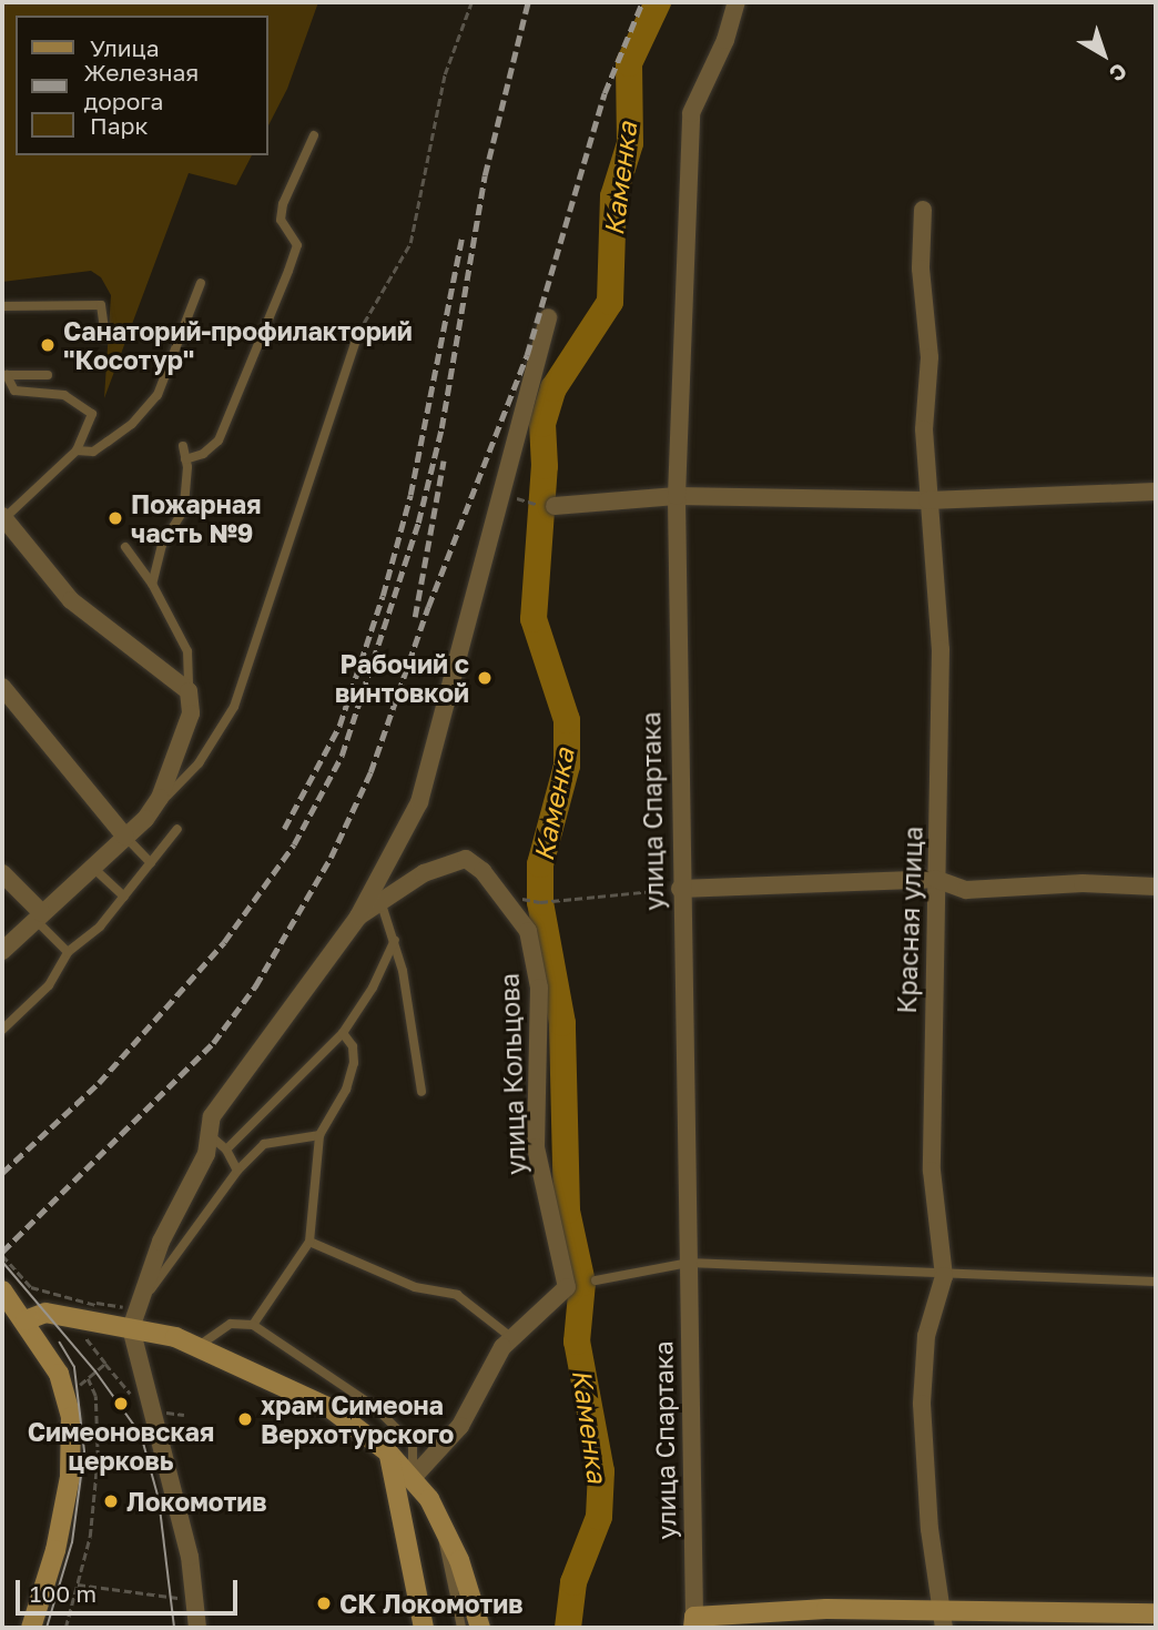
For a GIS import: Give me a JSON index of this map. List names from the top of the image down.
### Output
{
  "streets": {
    "street": ["улица Спартака", "Красная улица", "улица Кольцова"]
  },
  "water": ["Каменка"],
  "places": [
    "Санаторий-профилакторий \"Косотур\"",
    "Пожарная часть №9",
    "Рабочий с винтовкой",
    "Симеоновская церковь",
    "храм Симеона Верхотурского",
    "Локомотив",
    "СК Локомотив"
  ],
  "legend": ["Улица", "Железная дорога", "Парк"],
  "scale_bar": "100 m",
  "north": "bottom right"
}
